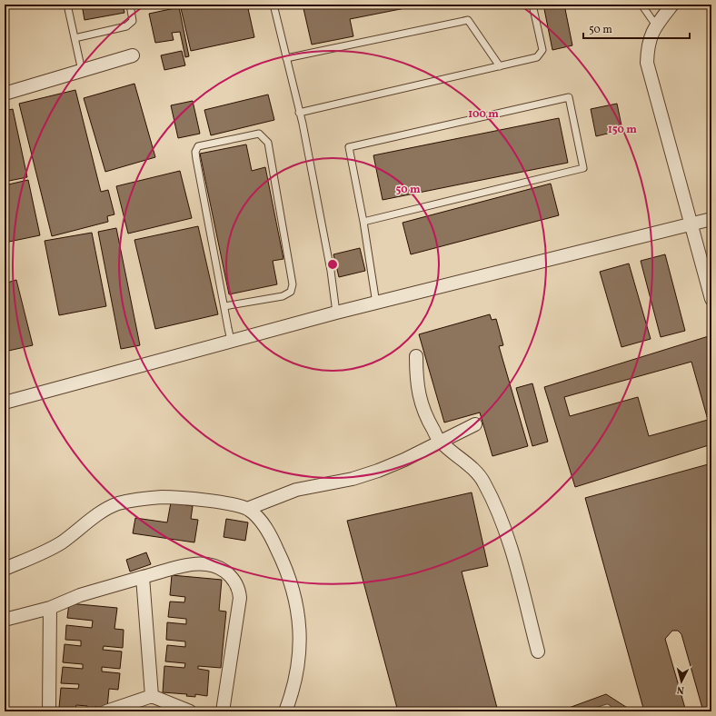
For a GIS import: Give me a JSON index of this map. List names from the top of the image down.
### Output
{
  "scale_bar": "50 m",
  "north": "bottom",
  "rings": ["100 m", "150 m", "50 m"]
}
